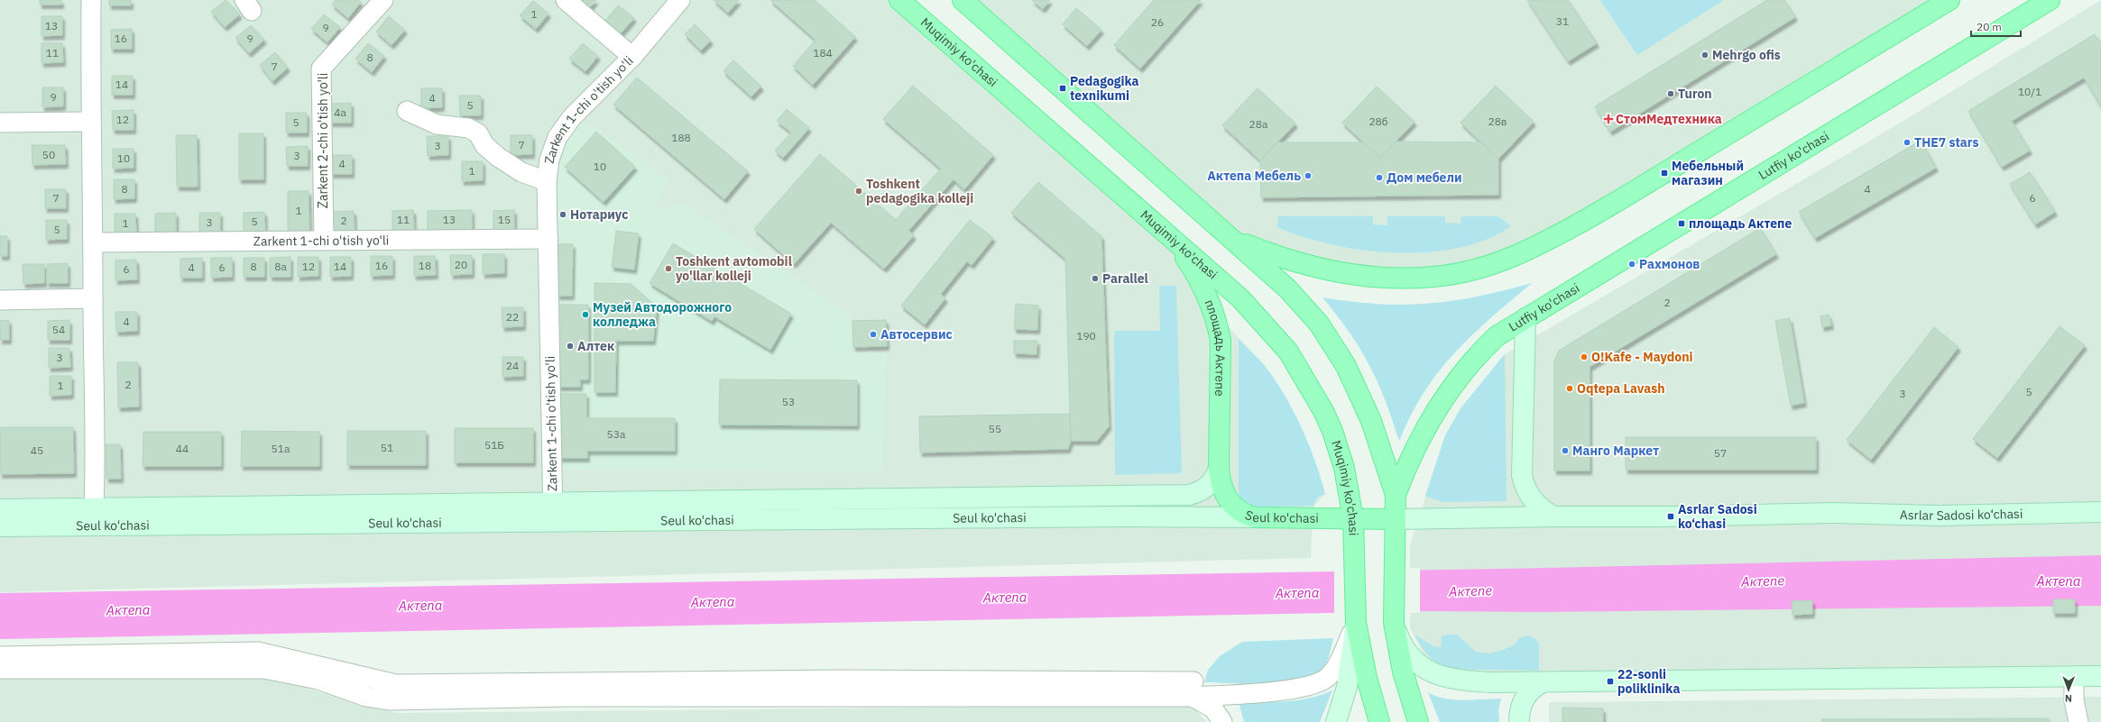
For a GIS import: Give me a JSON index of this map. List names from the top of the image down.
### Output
{
  "streets": {
    "main road": [
      "Muqimiy ko'chasi",
      "Lutfiy ko'chasi",
      "площадь Актепе",
      "Asrlar Sadosi ko‘chasi",
      "Seul ko'chasi"
    ],
    "street": ["Zarkent 1-chi o'tish yo'li", "Zarkent 2-chi o'tish yo'li"]
  },
  "crossings": [
    ["Muqimiy ko'chasi", "площадь Актепе"],
    ["Muqimiy ko'chasi", "Seul ko'chasi"],
    ["Zarkent 1-chi o'tish yo'li", "Zarkent 2-chi o'tish yo'li"],
    ["Zarkent 1-chi o'tish yo'li", "Seul ko'chasi"],
    ["Lutfiy ko'chasi", "Asrlar Sadosi ko‘chasi"],
    ["площадь Актепе", "Seul ko'chasi"],
    ["Asrlar Sadosi ko‘chasi", "Seul ko'chasi"]
  ],
  "water": ["Актепе", "Актепа"],
  "places": {
    "other": [
      "Mehrgo ofis",
      "Turon",
      "THE7 stars",
      "Актепа Мебель",
      "Дом мебели",
      "Toshkent pedagogika kolleji",
      "Нотариус",
      "Рахмонов",
      "Toshkent avtomobil yo'llar kolleji",
      "Parallel",
      "Музей Автодорожного колледжа",
      "Автосервис",
      "Алтек",
      "O!Kafe - Maydoni",
      "Oqtepa Lavash",
      "Манго Маркет"
    ],
    "transit": [
      "Pedagogika texnikumi",
      "Мебельный магазин",
      "площадь Актепе",
      "Asrlar Sadosi ko‘chasi",
      "22-sonli poliklinika"
    ],
    "health": ["СтомМедтехника"]
  },
  "house_numbers": [
    "1",
    "31",
    "26",
    "13",
    "9",
    "16",
    "9",
    "11",
    "184",
    "8",
    "7",
    "14",
    "10/1",
    "9",
    "4",
    "5",
    "4a",
    "12",
    "28б",
    "28в",
    "5",
    "28а",
    "188",
    "7",
    "3",
    "50",
    "3",
    "10",
    "4",
    "10",
    "1",
    "8",
    "4",
    "7",
    "6",
    "1",
    "11",
    "13",
    "15",
    "2",
    "5",
    "3",
    "1",
    "5",
    "20",
    "16",
    "18",
    "8",
    "8a",
    "12",
    "14",
    "4",
    "6",
    "6",
    "2",
    "22",
    "4",
    "54",
    "190",
    "3",
    "24",
    "2",
    "1",
    "5",
    "3",
    "53",
    "55",
    "53a",
    "51Б",
    "51",
    "44",
    "51а",
    "45",
    "57"
  ],
  "scale_bar": "20 m",
  "north": "bottom"
}
